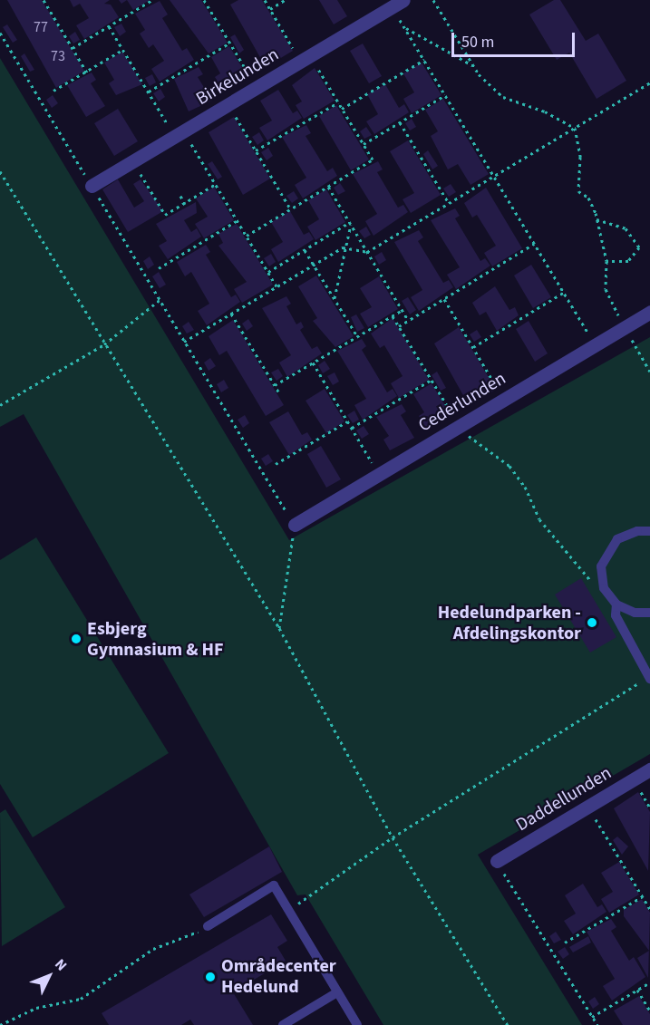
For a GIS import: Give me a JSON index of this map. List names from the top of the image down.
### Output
{
  "streets": {
    "street": ["Birkelunden", "Cederlunden", "Daddellunden"]
  },
  "places": ["Hedelundparken - Afdelingskontor", "Esbjerg Gymnasium & HF", "Områdecenter Hedelund"],
  "house_numbers": ["77", "73"],
  "scale_bar": "50 m",
  "north": "top right"
}
